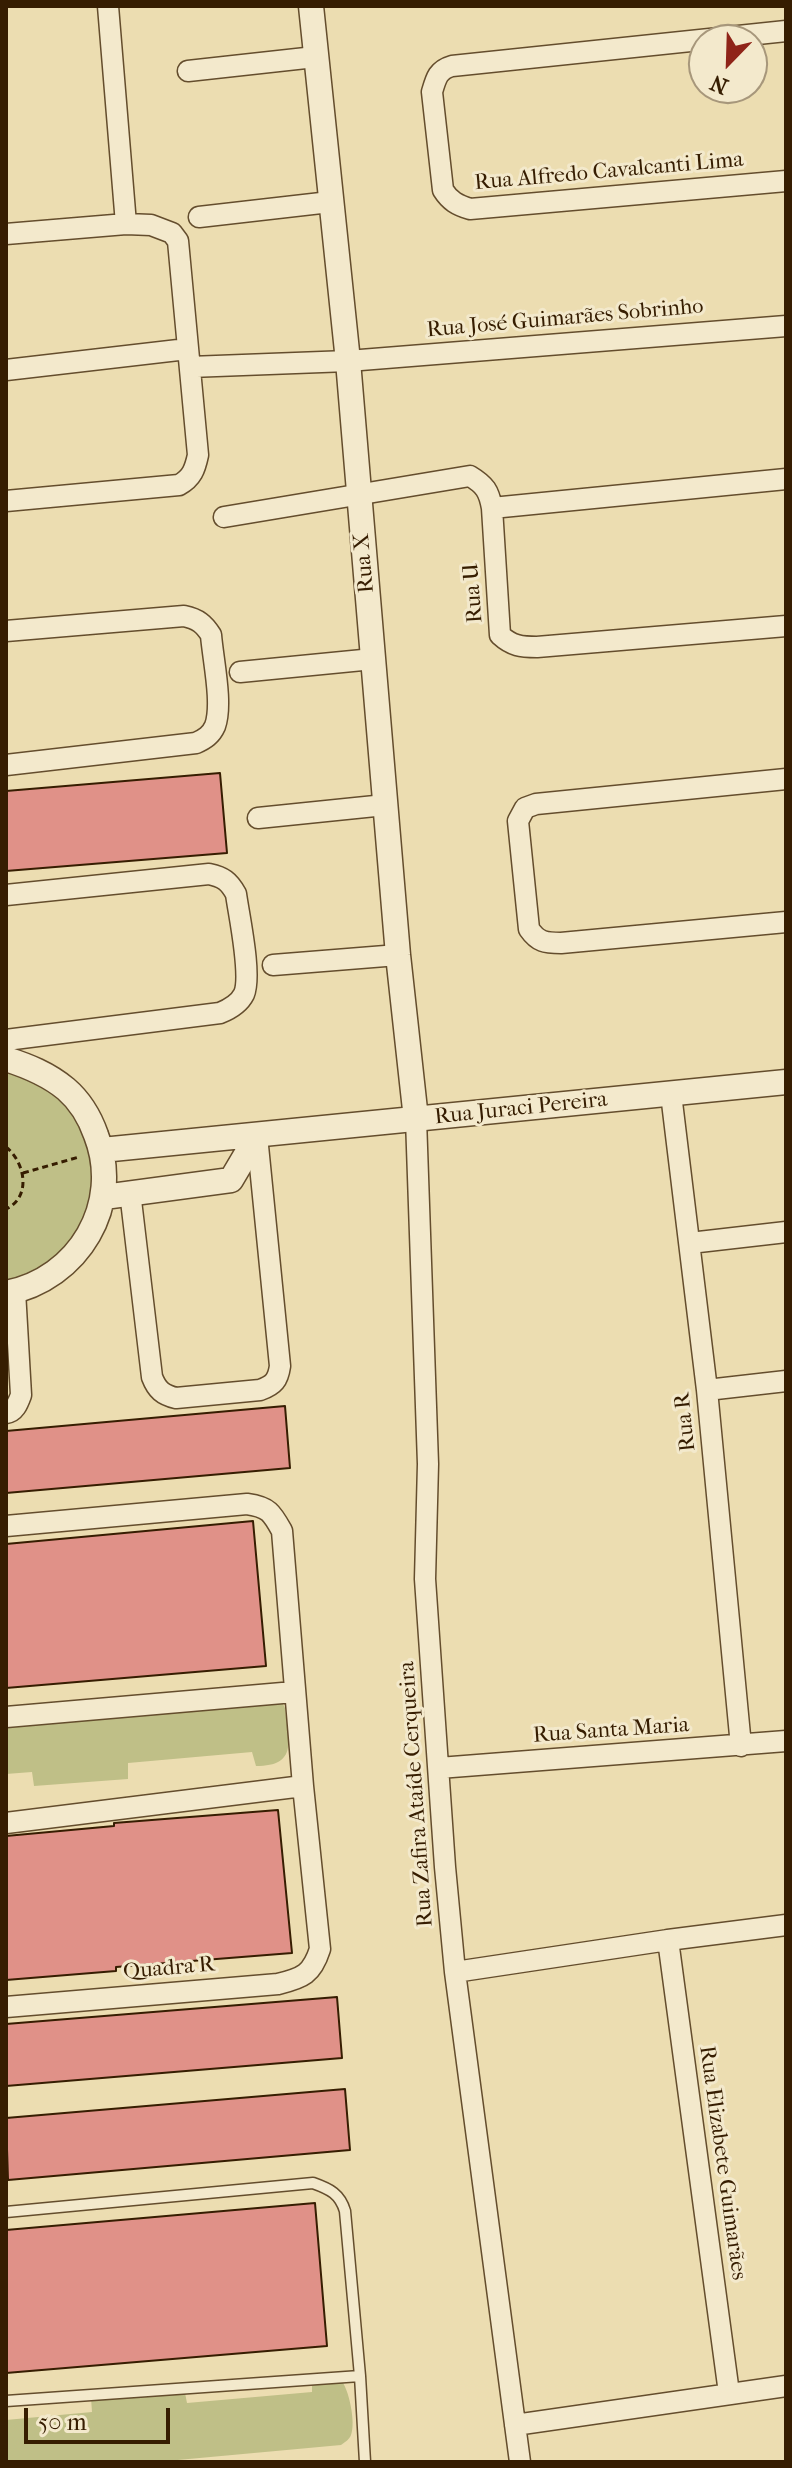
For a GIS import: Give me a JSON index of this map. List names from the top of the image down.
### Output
{
  "streets": {
    "street": [
      "Rua Alfredo Cavalcanti Lima",
      "Rua José Guimarães Sobrinho",
      "Rua X",
      "Rua U",
      "Rua Juraci Pereira",
      "Rua R",
      "Rua Santa Maria",
      "Rua Zafira Ataíde Cerqueira",
      "Quadra R",
      "Rua Elizabete Guimarães"
    ]
  },
  "crossings": [
    ["Rua José Guimarães Sobrinho", "Rua X"],
    ["Rua X", "Rua U"],
    ["Rua X", "Rua Juraci Pereira"],
    ["Rua X", "Rua Zafira Ataíde Cerqueira"],
    ["Rua Juraci Pereira", "Rua R"],
    ["Rua Juraci Pereira", "Rua Zafira Ataíde Cerqueira"],
    ["Rua R", "Rua Santa Maria"],
    ["Rua Santa Maria", "Rua Zafira Ataíde Cerqueira"]
  ],
  "scale_bar": "50 m",
  "north": "bottom left"
}
